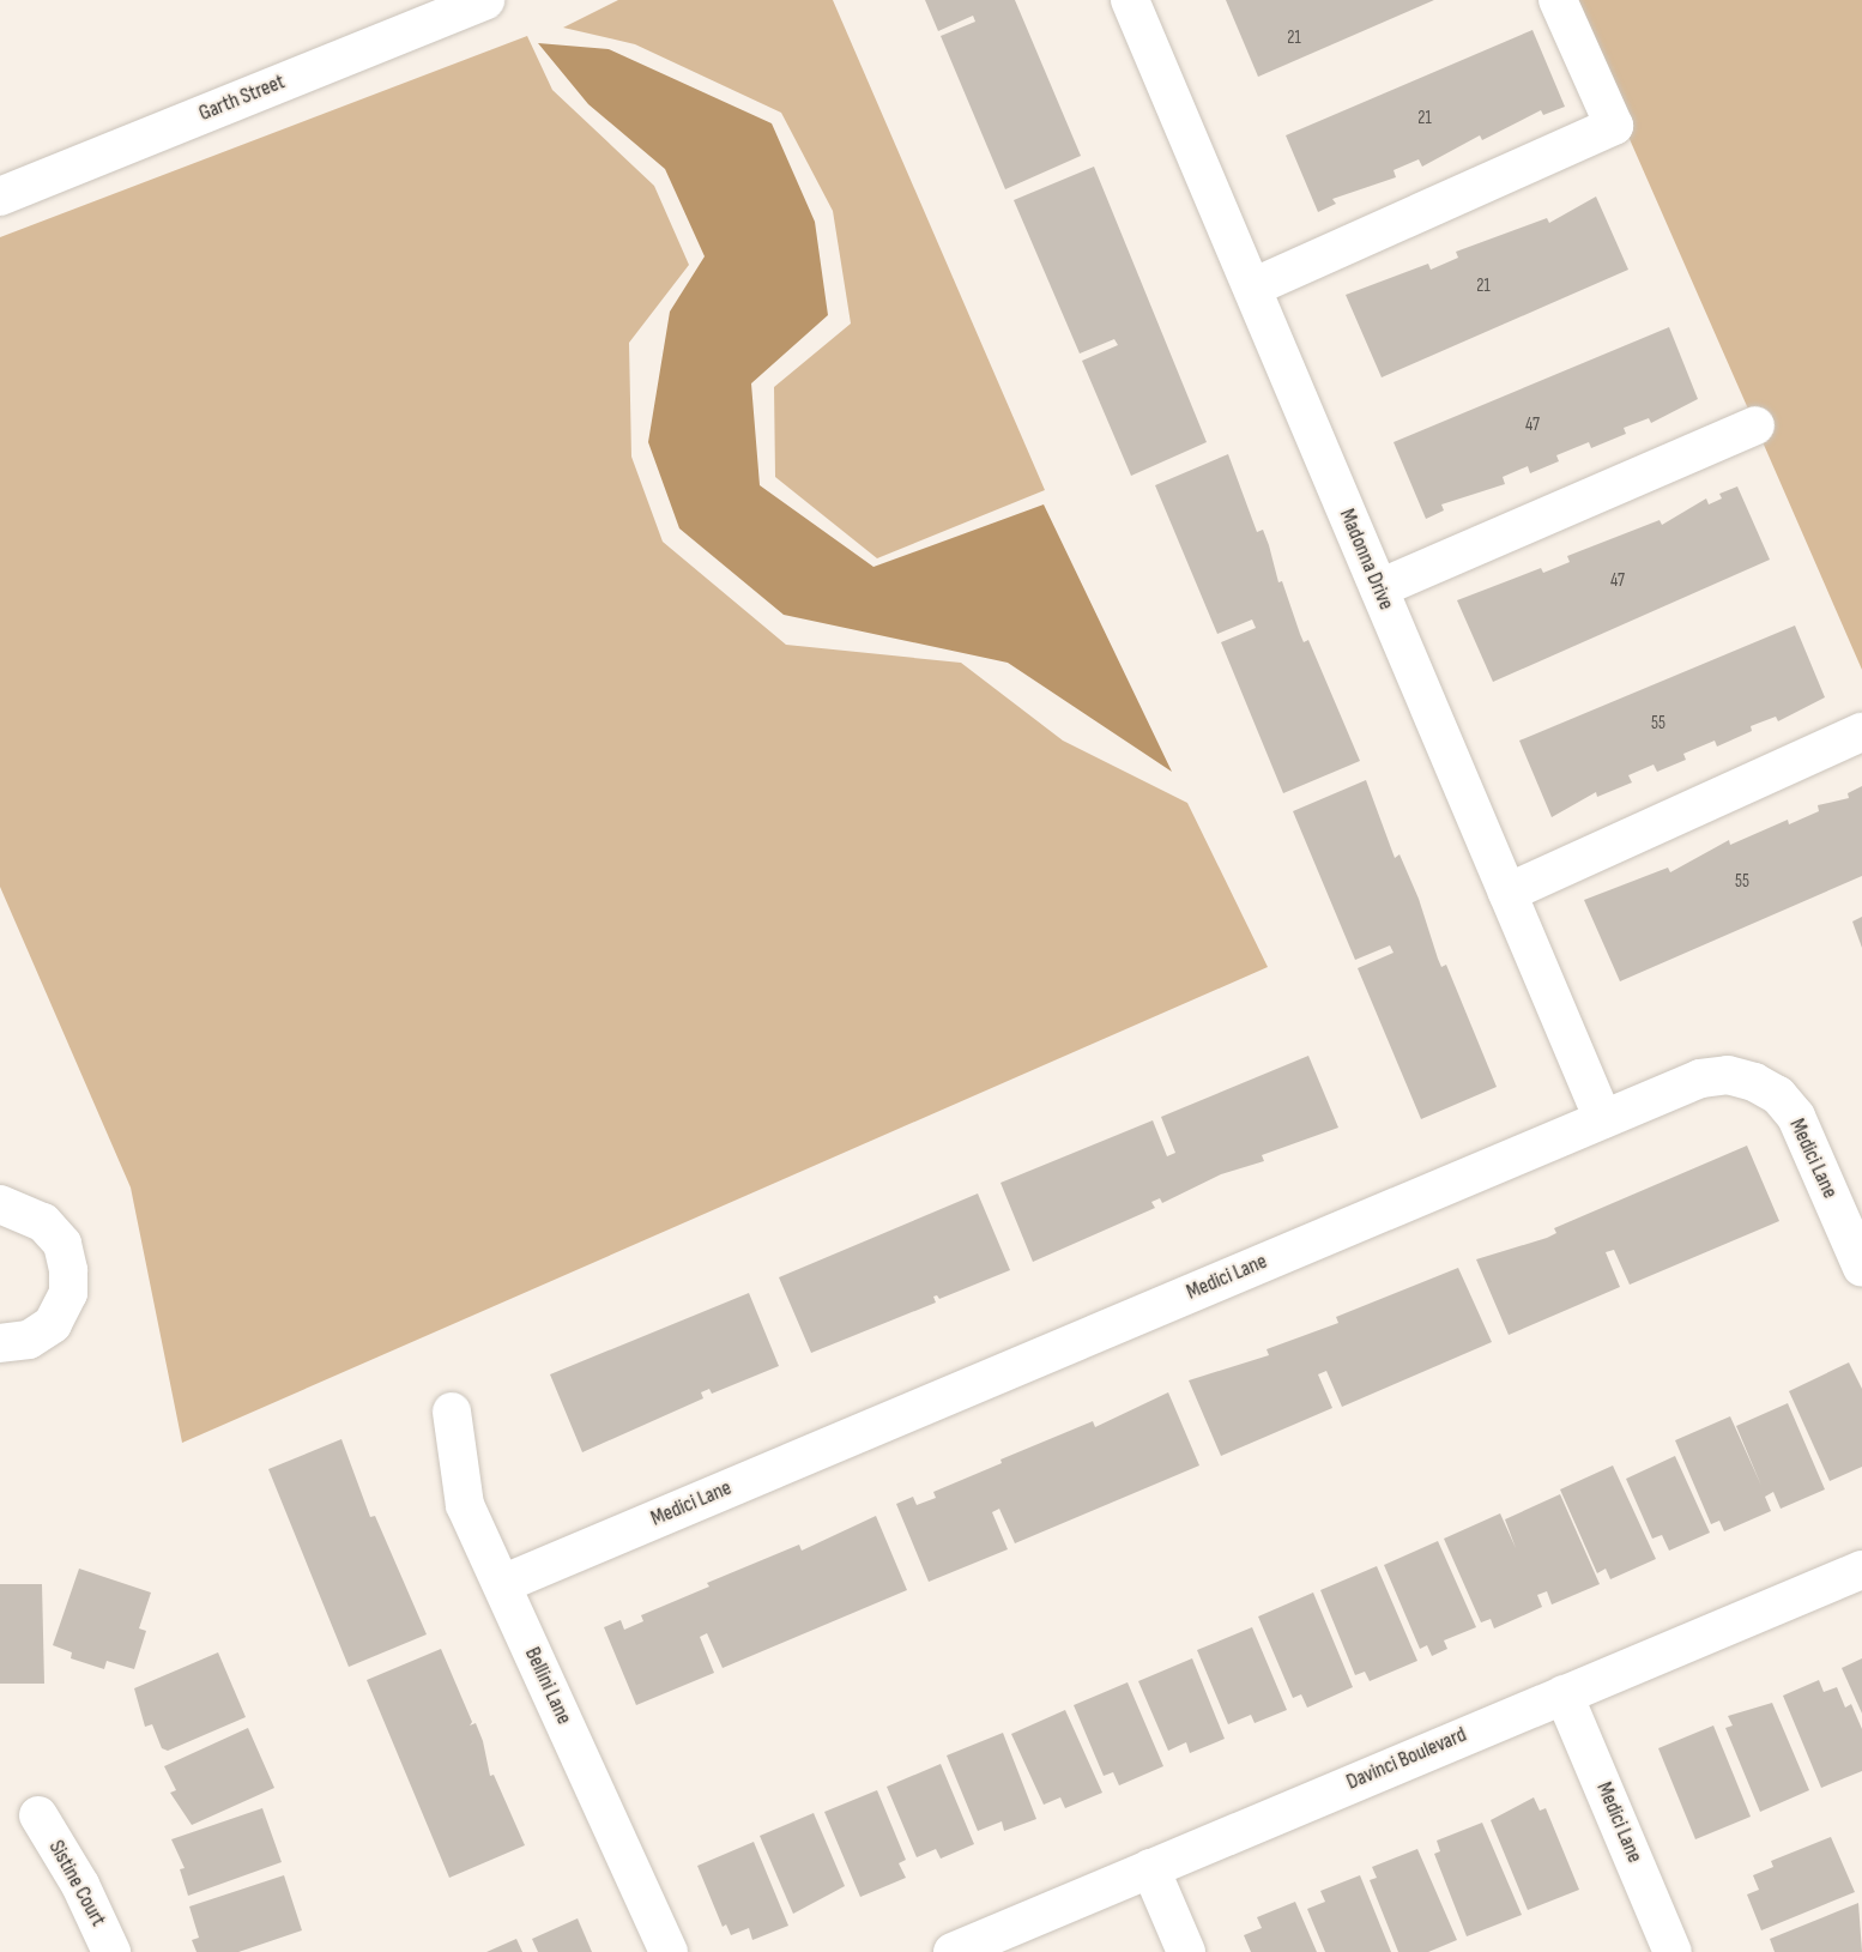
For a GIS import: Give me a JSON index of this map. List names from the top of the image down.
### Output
{
  "streets": {
    "street": [
      "Garth Street",
      "Madonna Drive",
      "Medici Lane",
      "Bellini Lane",
      "Davinci Boulevard",
      "Sistine Court"
    ]
  },
  "crossings": [
    ["Madonna Drive", "Medici Lane"],
    ["Medici Lane", "Bellini Lane"],
    ["Medici Lane", "Davinci Boulevard"]
  ],
  "house_numbers": [
    "21",
    "21",
    "21",
    "47",
    "47",
    "55",
    "55"
  ]
}
